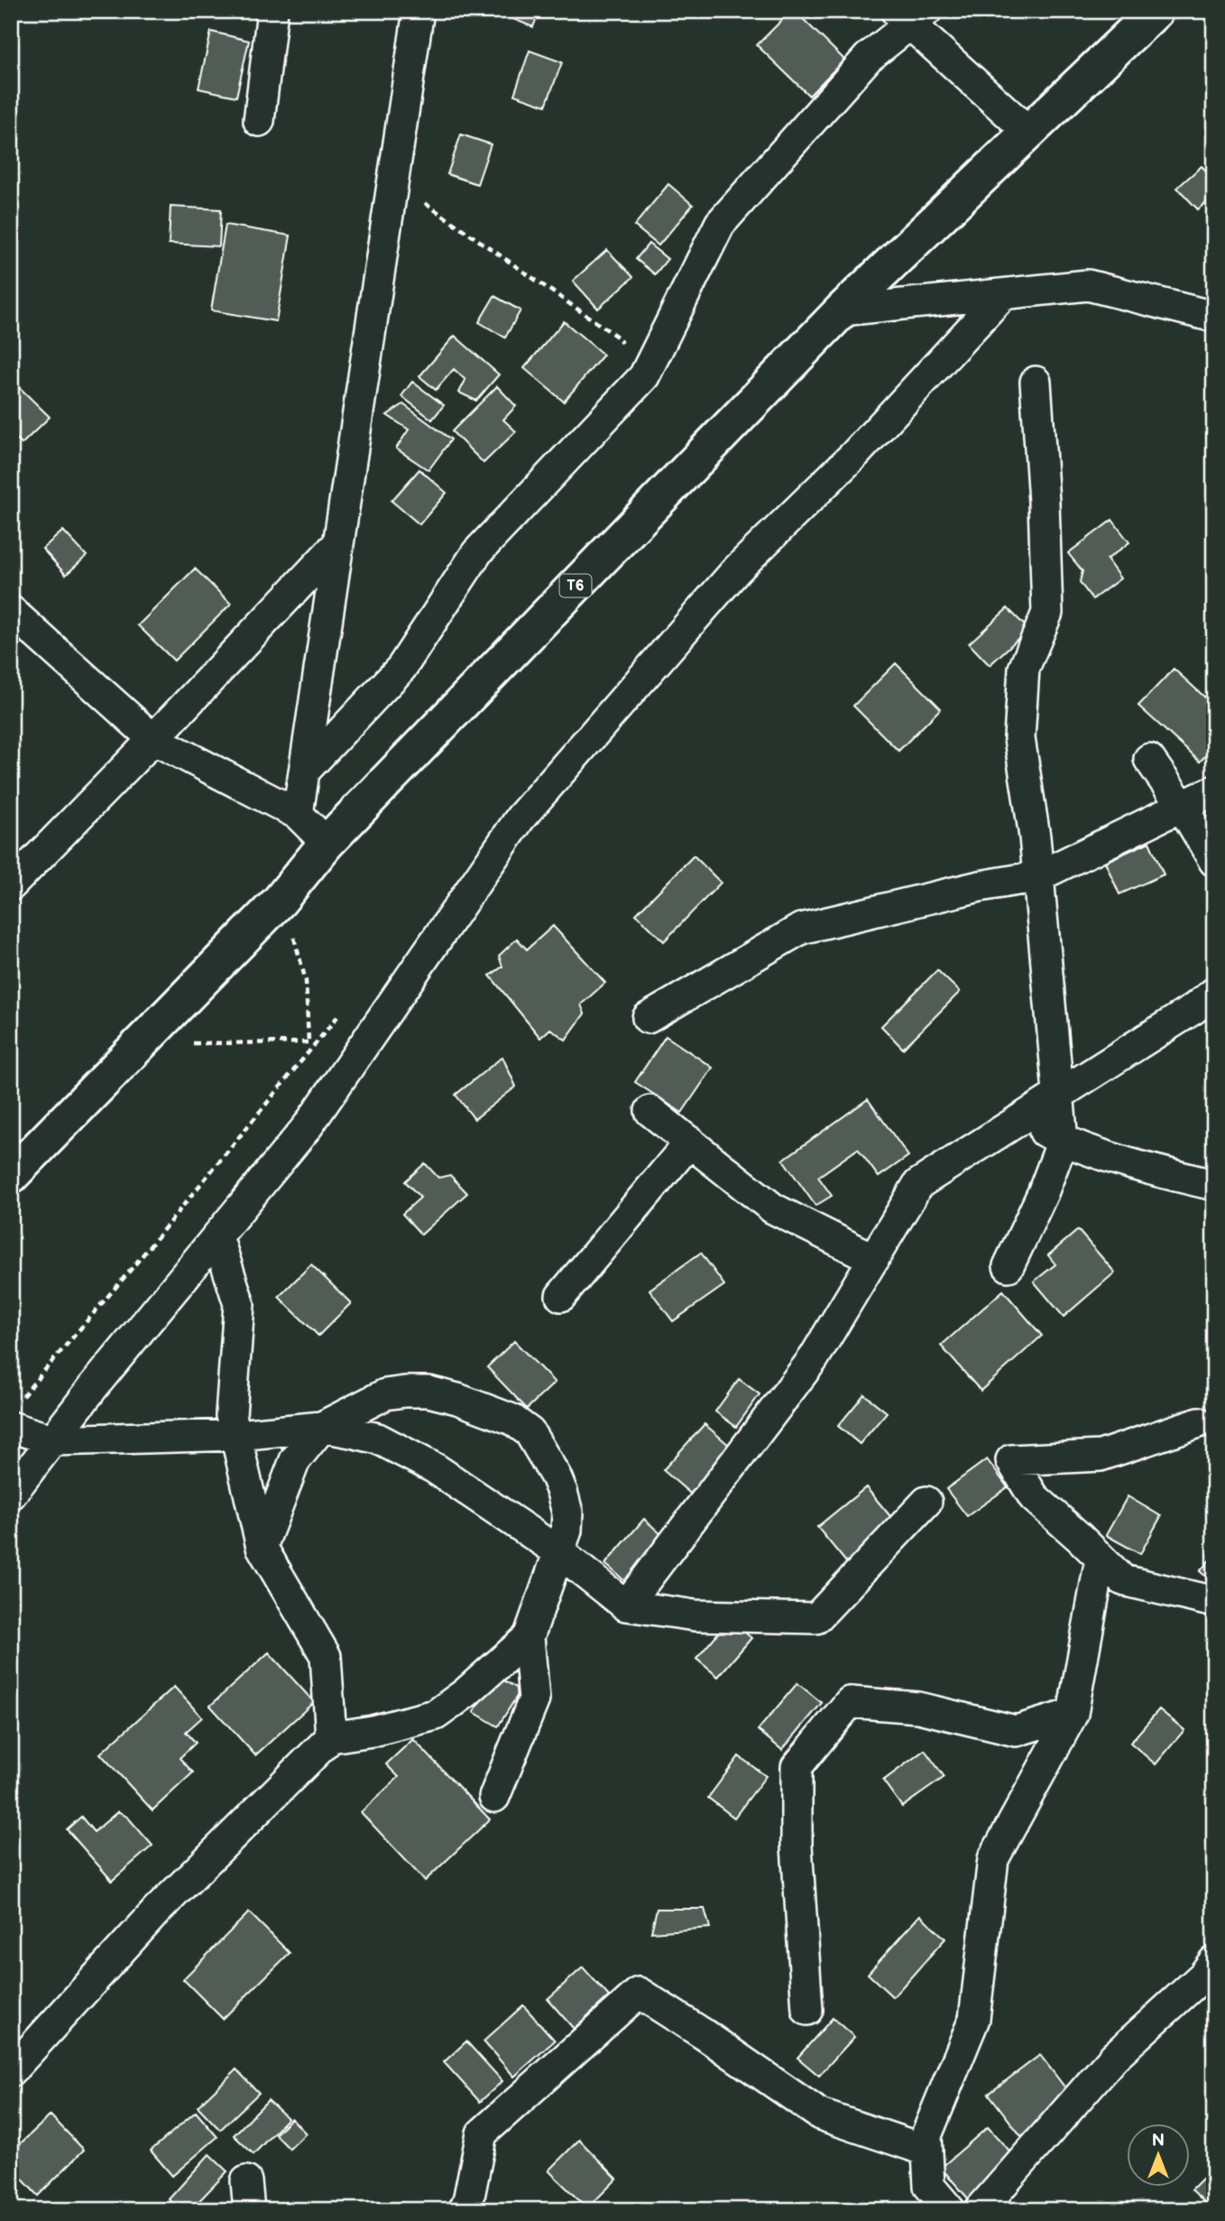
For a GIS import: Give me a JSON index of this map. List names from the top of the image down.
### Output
{
  "streets": {
    "highway": ["T6"]
  },
  "north": "top"
}
